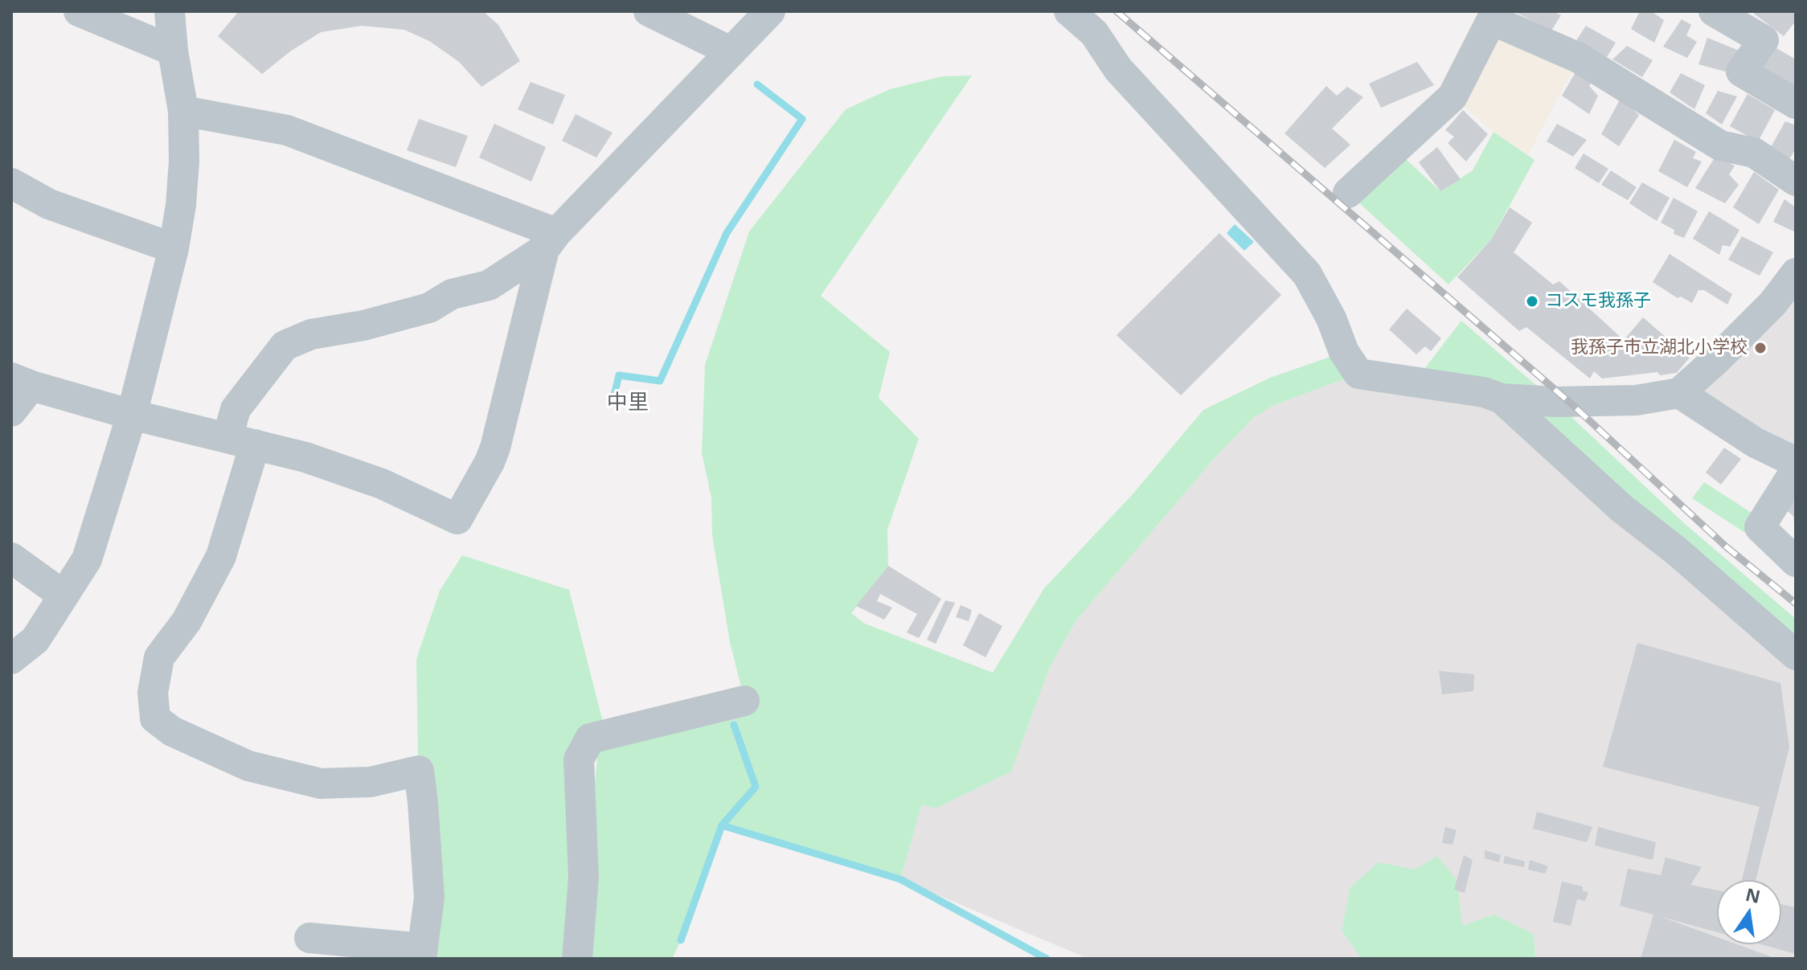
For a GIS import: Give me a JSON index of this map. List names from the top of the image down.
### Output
{
  "districts": ["中里"],
  "places": ["コスモ我孫子", "我孫子市立湖北小学校"],
  "north": "top"
}
